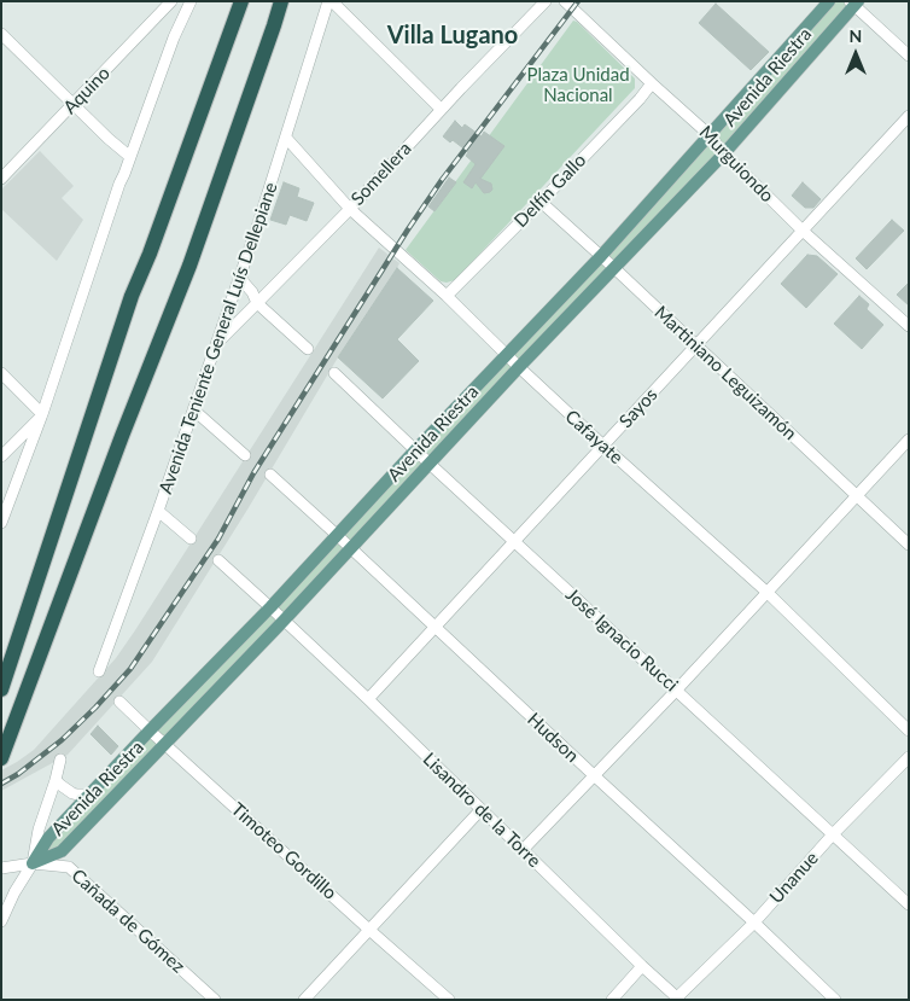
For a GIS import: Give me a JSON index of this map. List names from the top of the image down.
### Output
{
  "streets": {
    "main road": ["Avenida Riestra"],
    "street": [
      "Aquino",
      "Murguiondo",
      "Somellera",
      "Delfín Gallo",
      "Avenida Teniente General Luís Dellepiane",
      "Martiniano Leguizamón",
      "Sayos",
      "Cafayate",
      "José Ignacio Rucci",
      "Hudson",
      "Lisandro de la Torre",
      "Timoteo Gordillo",
      "Unanue",
      "Cañada de Gómez"
    ]
  },
  "crossings": [
    ["Avenida Riestra", "Murguiondo"],
    ["Avenida Riestra", "Martiniano Leguizamón"],
    ["Avenida Riestra", "Cafayate"],
    ["Avenida Riestra", "José Ignacio Rucci"],
    ["Avenida Riestra", "Hudson"],
    ["Avenida Riestra", "Lisandro de la Torre"],
    ["Avenida Riestra", "Timoteo Gordillo"],
    ["Avenida Riestra", "Cañada de Gómez"],
    ["Murguiondo", "Delfín Gallo"],
    ["Murguiondo", "Sayos"],
    ["Somellera", "Avenida Teniente General Luís Dellepiane"],
    ["Somellera", "Cafayate"],
    ["Delfín Gallo", "Martiniano Leguizamón"],
    ["Delfín Gallo", "Cafayate"],
    ["Avenida Teniente General Luís Dellepiane", "Cafayate"],
    ["Martiniano Leguizamón", "Sayos"],
    ["Sayos", "Cafayate"],
    ["Sayos", "José Ignacio Rucci"],
    ["Sayos", "Hudson"],
    ["Sayos", "Lisandro de la Torre"],
    ["José Ignacio Rucci", "Unanue"],
    ["Hudson", "Unanue"],
    ["Lisandro de la Torre", "Unanue"]
  ],
  "districts": ["Villa Lugano"],
  "parks": ["Plaza Unidad Nacional"],
  "north": "top"
}
